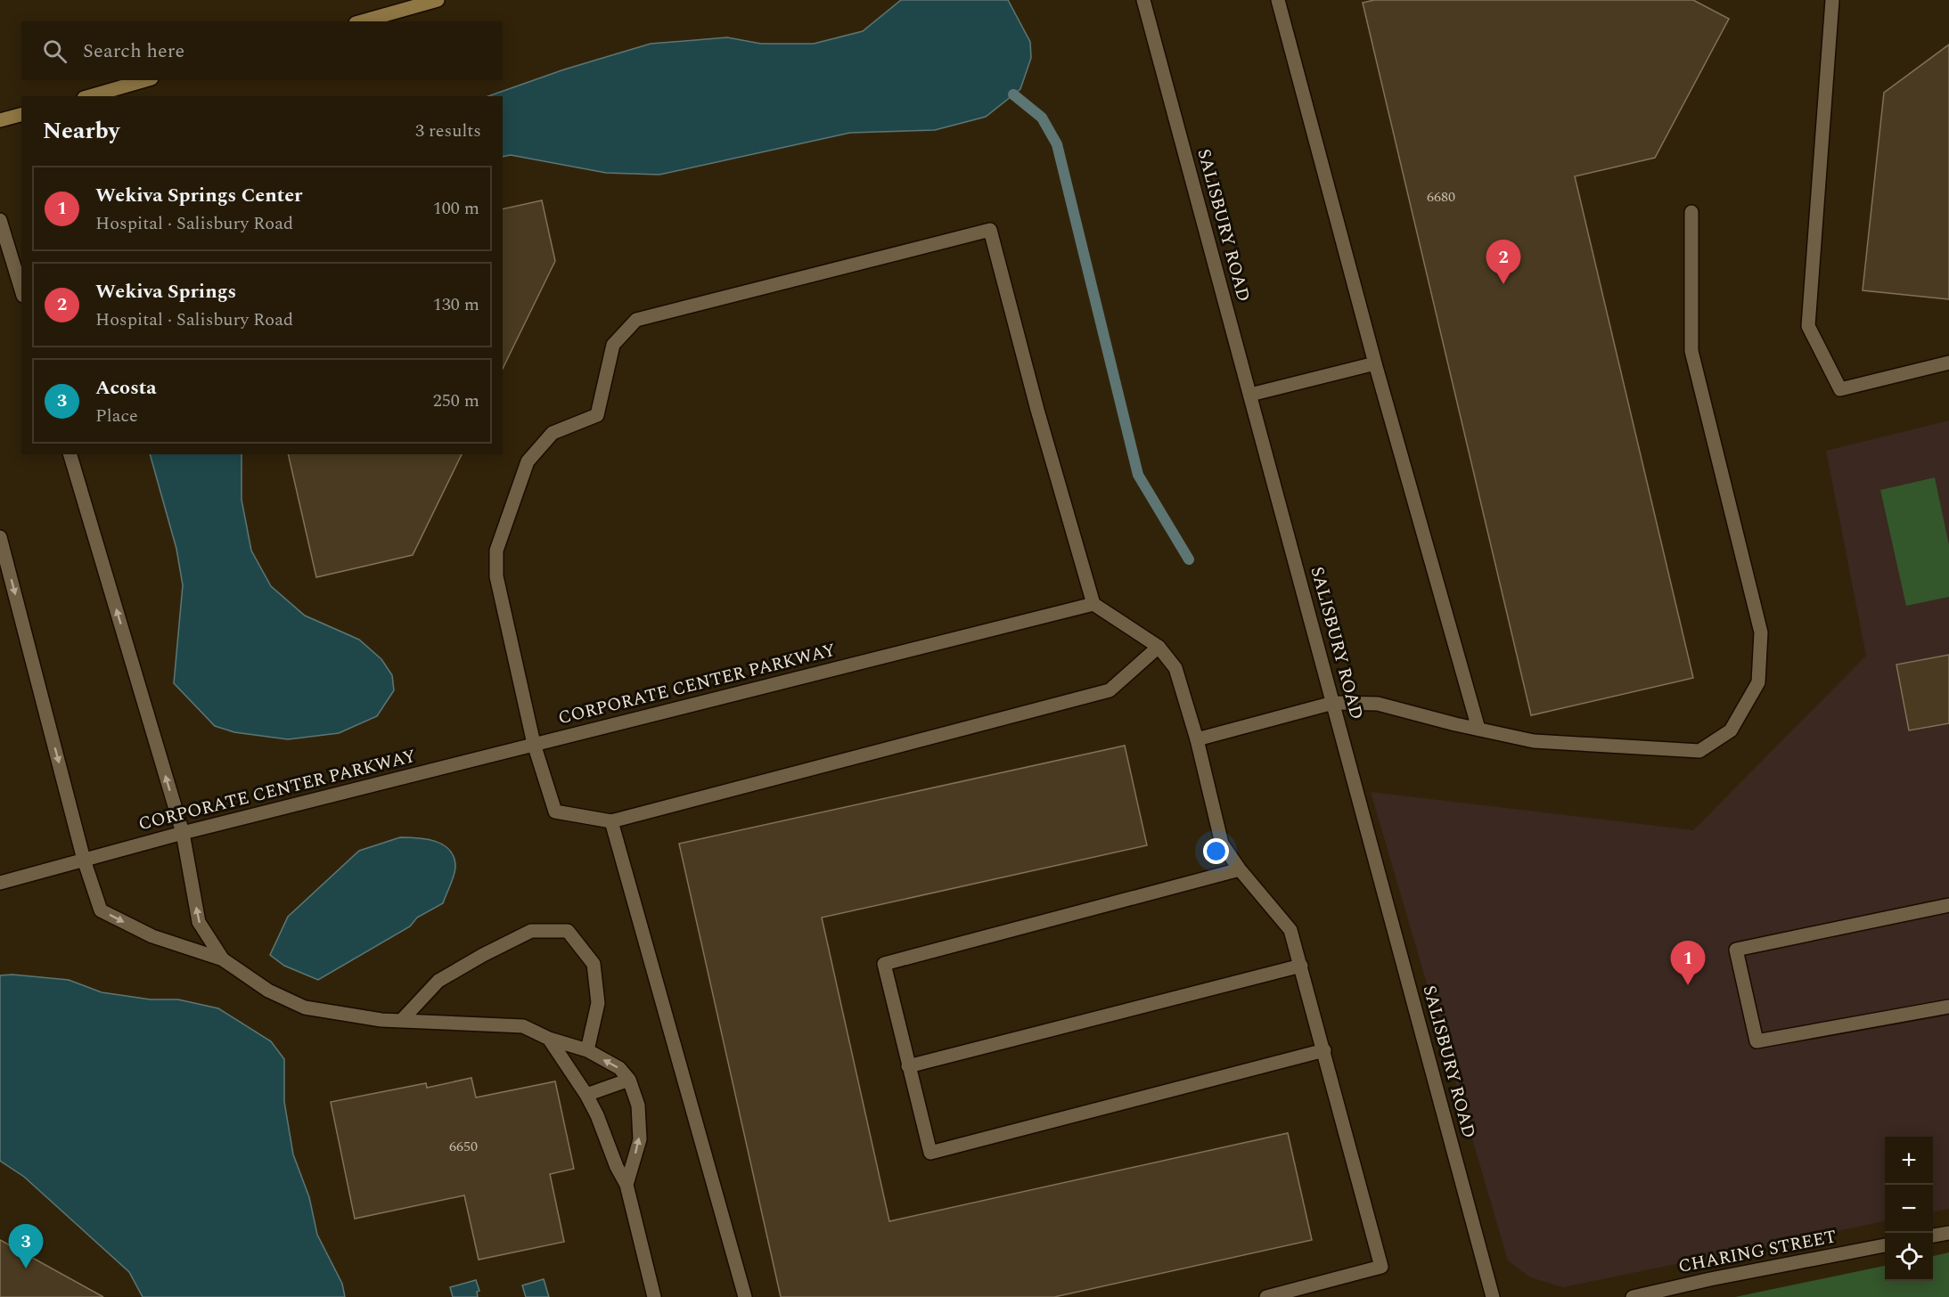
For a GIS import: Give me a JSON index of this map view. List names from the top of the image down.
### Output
{
  "streets": {
    "street": ["SALISBURY ROAD", "CORPORATE CENTER PARKWAY", "CHARING STREET"]
  },
  "house_numbers": ["6680", "6650"],
  "page": {
    "search": "Search here",
    "heading": ["Nearby", "3 results"],
    "list": [
      {
        "mark": "1",
        "name": "Wekiva Springs Center",
        "note": "Hospital · Salisbury Road",
        "value": "100 m"
      },
      {
        "mark": "2",
        "name": "Wekiva Springs",
        "note": "Hospital · Salisbury Road",
        "value": "130 m"
      },
      {
        "mark": "3",
        "name": "Acosta",
        "note": "Place",
        "value": "250 m"
      }
    ],
    "pins": ["2", "1", "3"],
    "map_buttons": ["+", "−"]
  }
}
